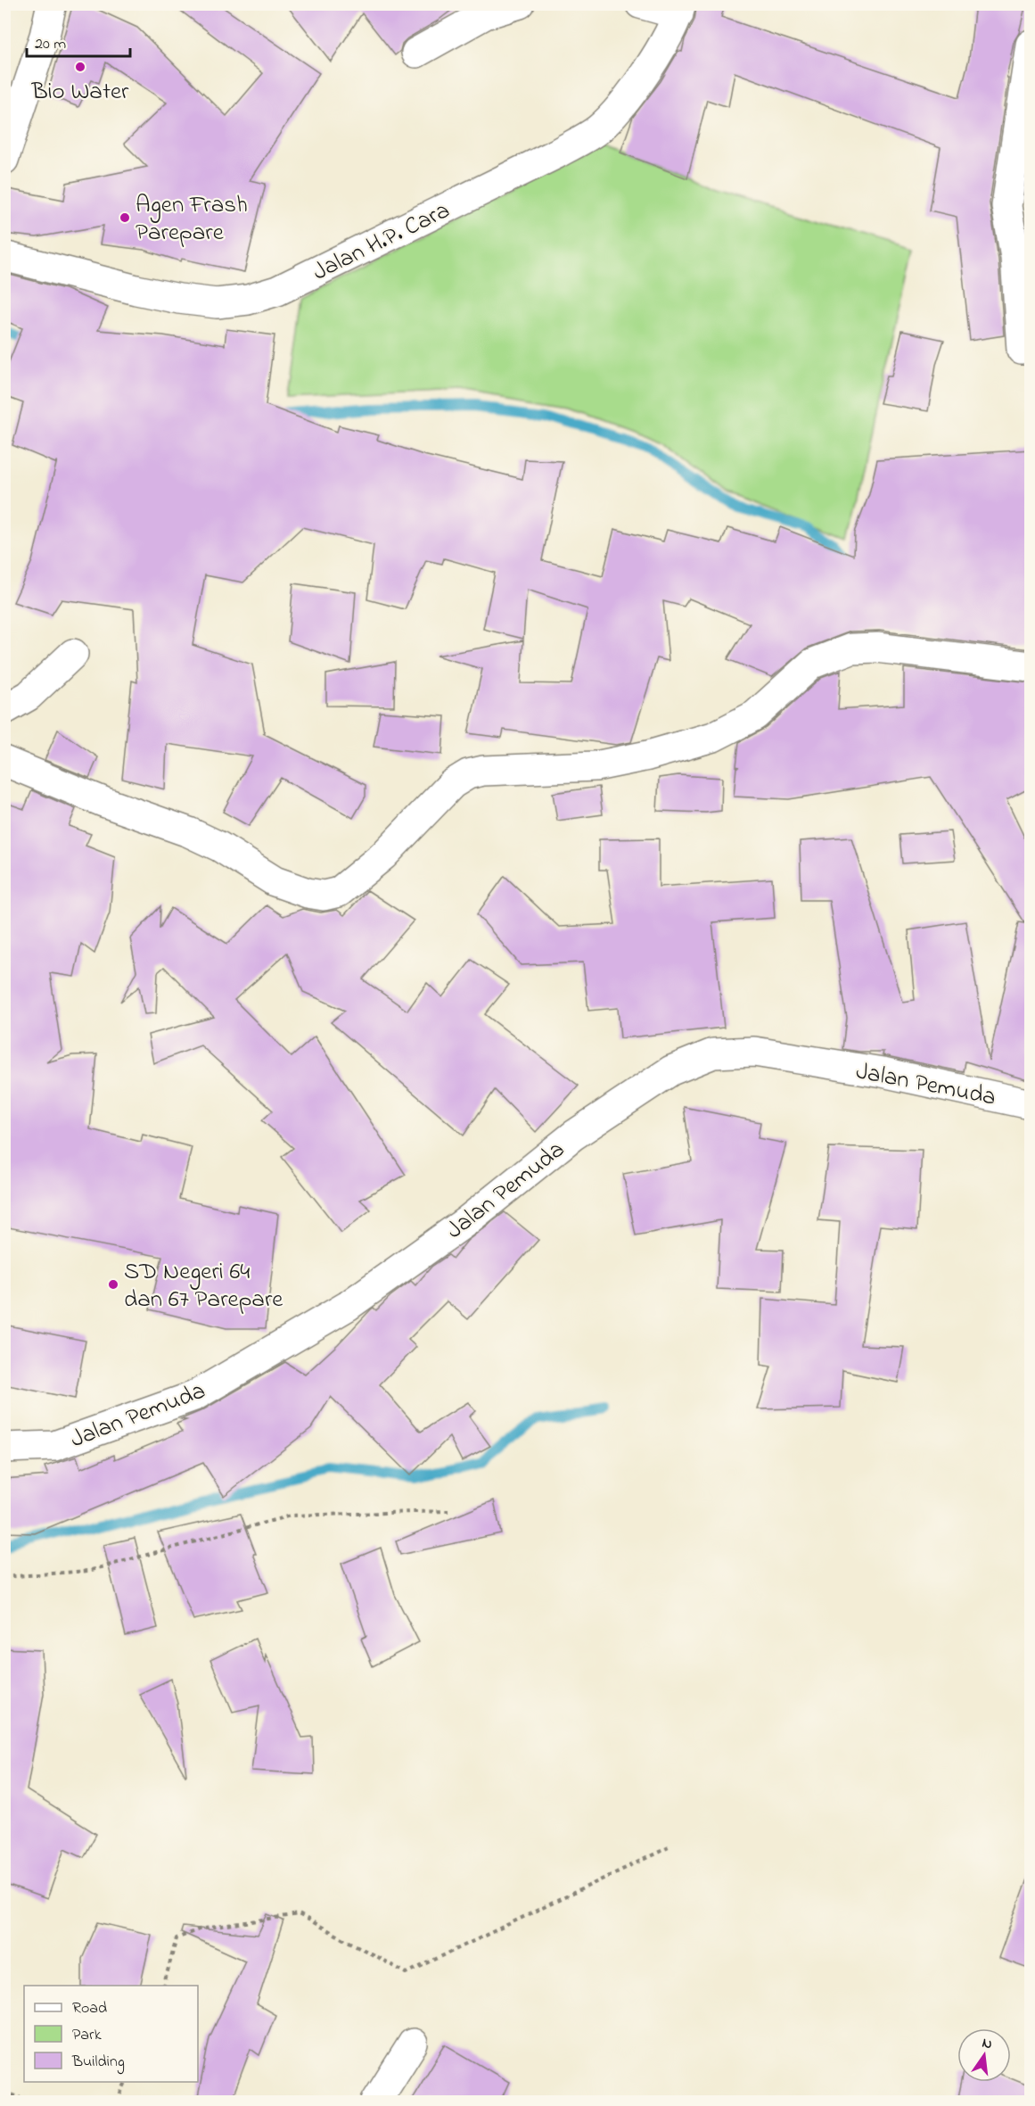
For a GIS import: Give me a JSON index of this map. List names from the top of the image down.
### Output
{
  "streets": {
    "street": ["Jalan H.P. Cara", "Jalan Pemuda"]
  },
  "places": ["Bio Water", "Agen Frash Parepare", "SD Negeri 64 dan 67 Parepare"],
  "legend": ["Road", "Park", "Building"],
  "scale_bar": "20 m",
  "north": "top"
}
